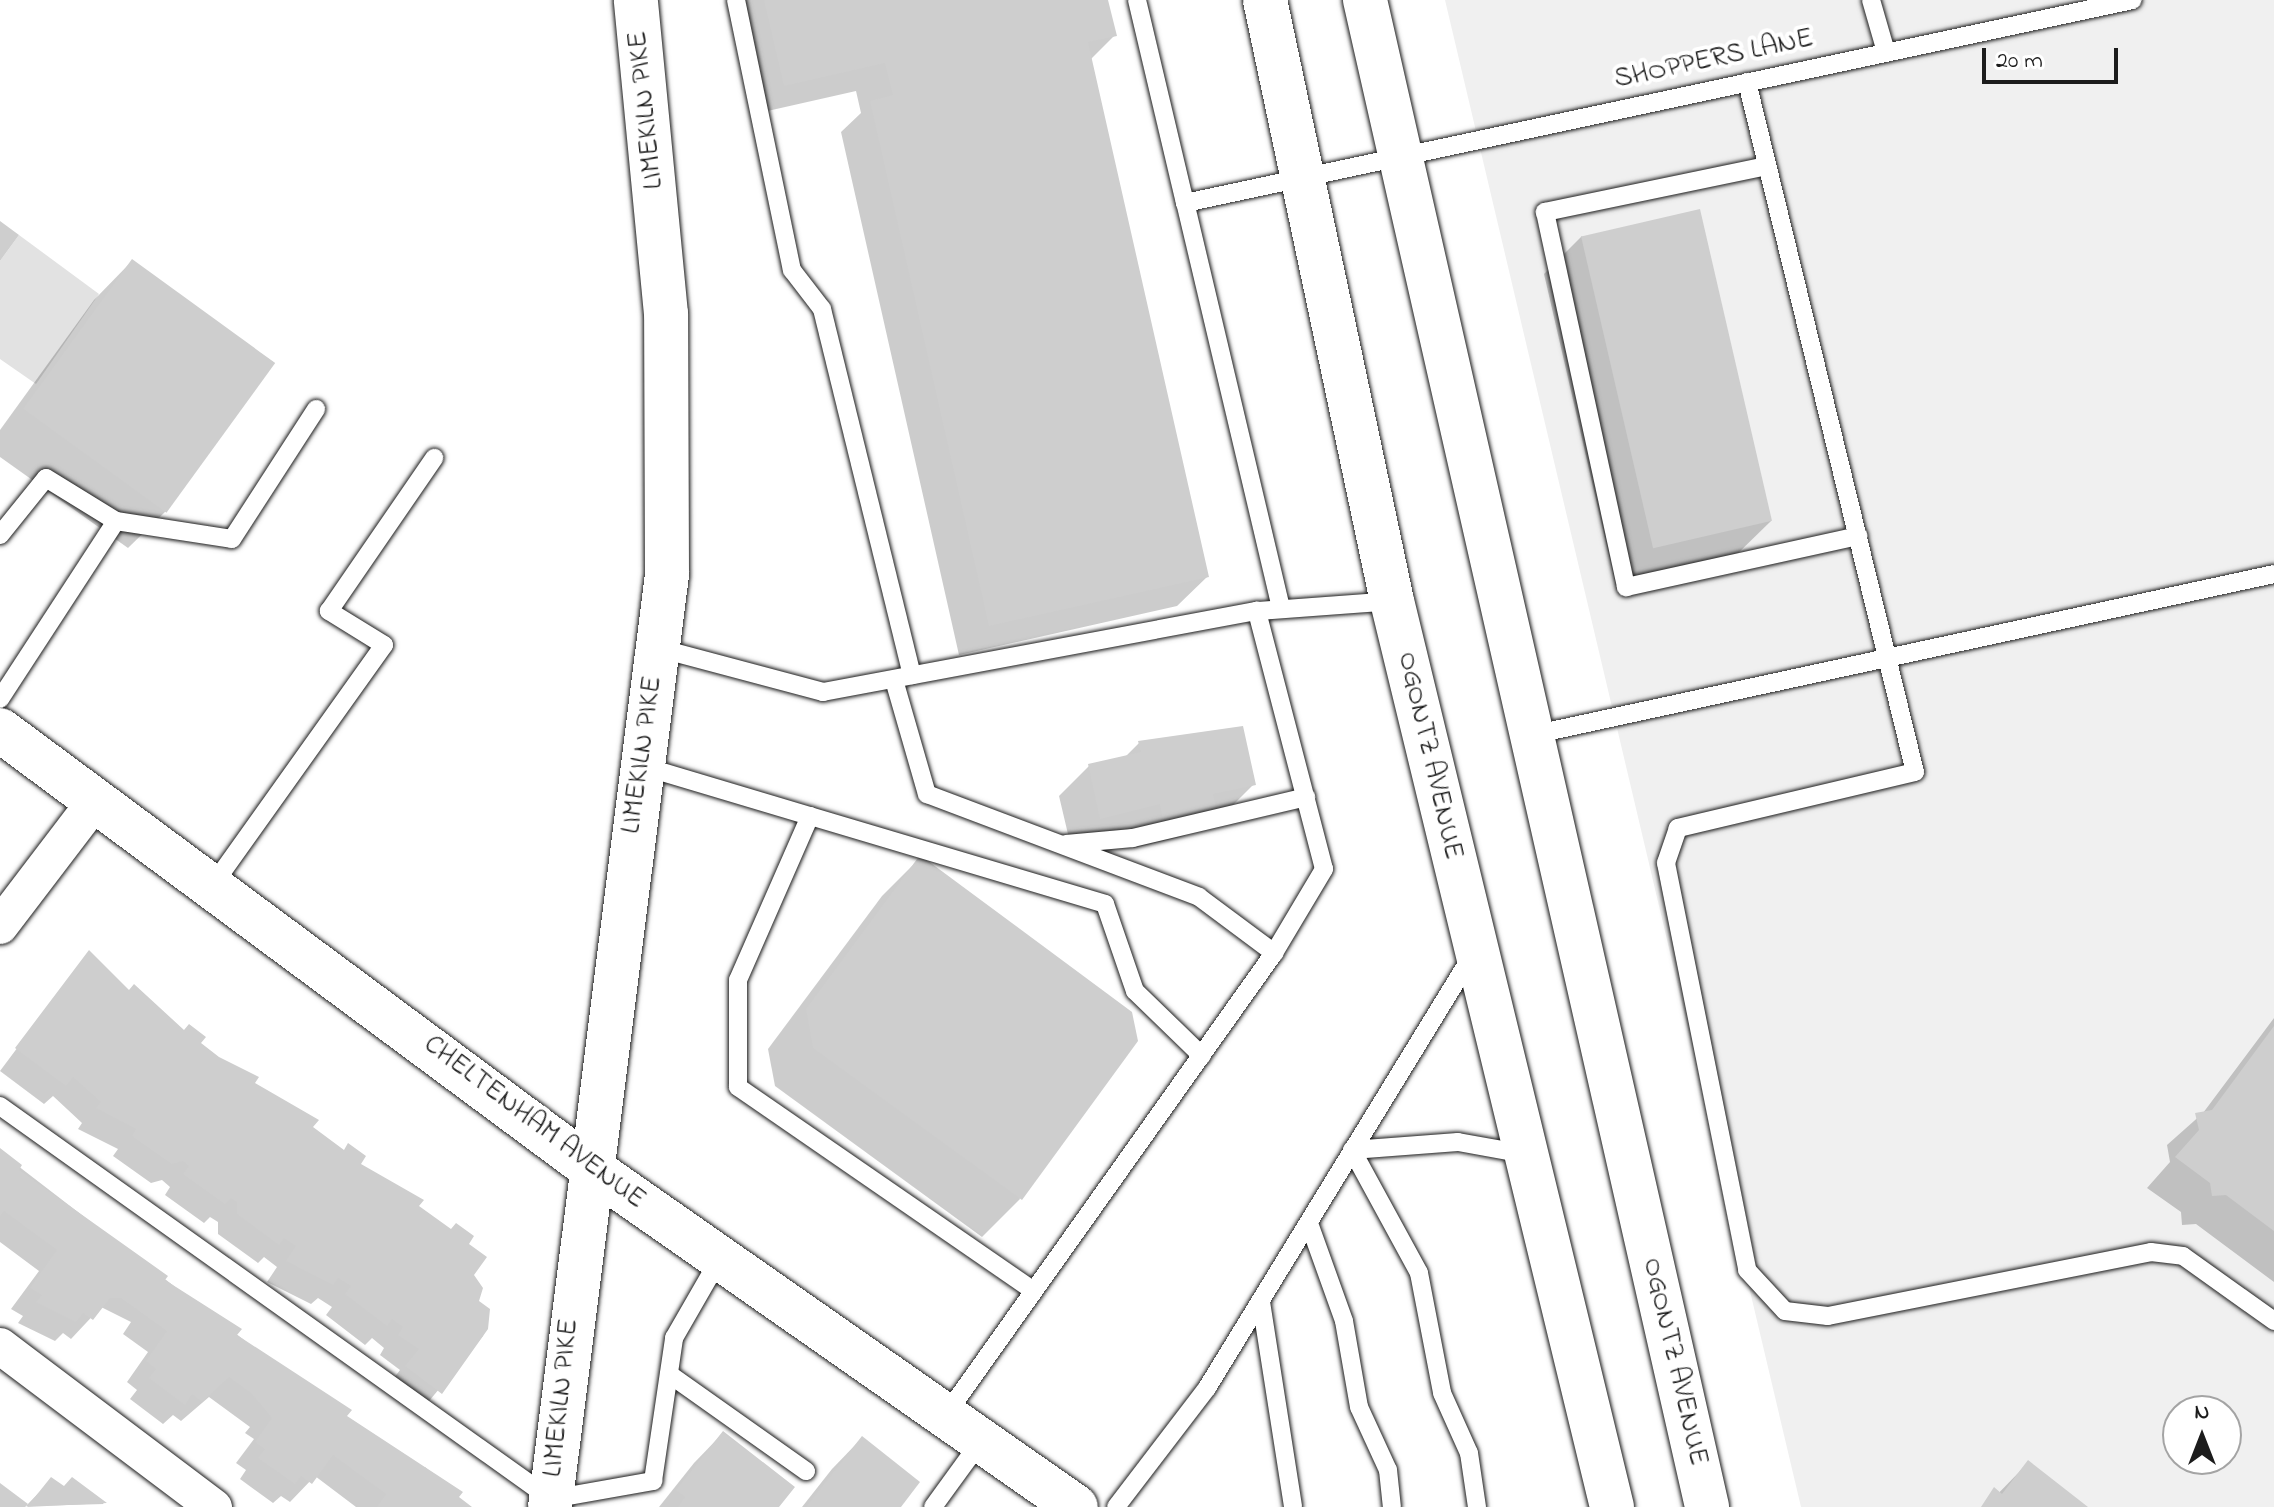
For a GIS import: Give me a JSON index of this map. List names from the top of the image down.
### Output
{
  "streets": {
    "main road": ["LIMEKILN PIKE", "OGONTZ AVENUE", "CHELTENHAM AVENUE"],
    "lane": ["SHOPPERS LANE"]
  },
  "crossings": [
    ["SHOPPERS LANE", "OGONTZ AVENUE"],
    ["LIMEKILN PIKE", "CHELTENHAM AVENUE"]
  ],
  "scale_bar": "20 m",
  "north": "top"
}
